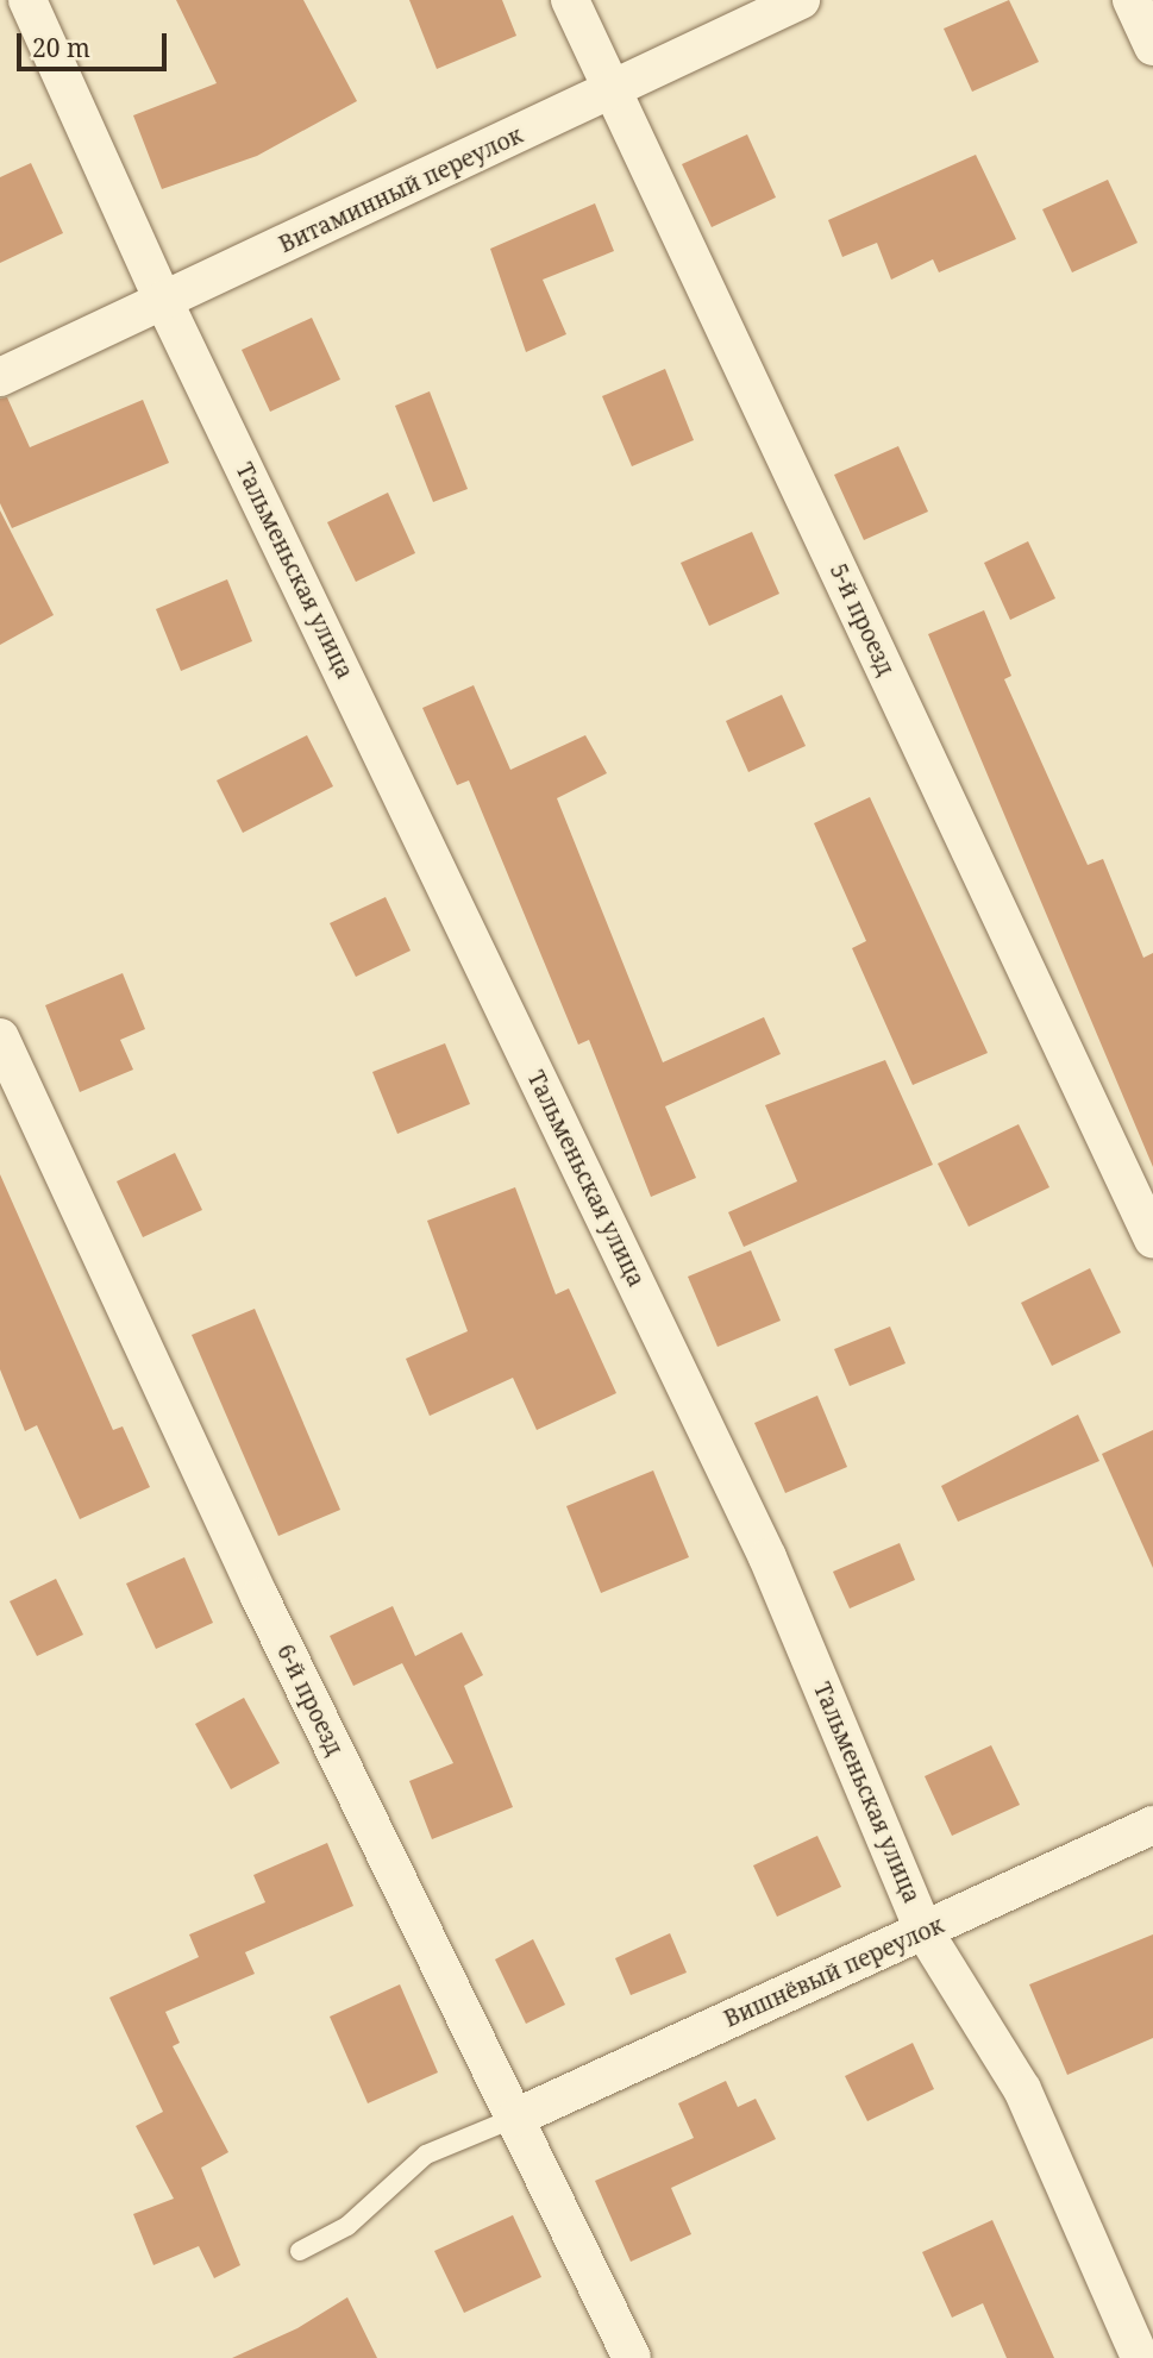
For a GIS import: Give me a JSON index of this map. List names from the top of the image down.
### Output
{
  "streets": {
    "street": [
      "Витаминный переулок",
      "Тальменьская улица",
      "5-й проезд",
      "6-й проезд",
      "Вишнёвый переулок"
    ]
  },
  "crossings": [
    ["Витаминный переулок", "Тальменьская улица"],
    ["Витаминный переулок", "5-й проезд"],
    ["Тальменьская улица", "Вишнёвый переулок"],
    ["6-й проезд", "Вишнёвый переулок"]
  ],
  "scale_bar": "20 m"
}
